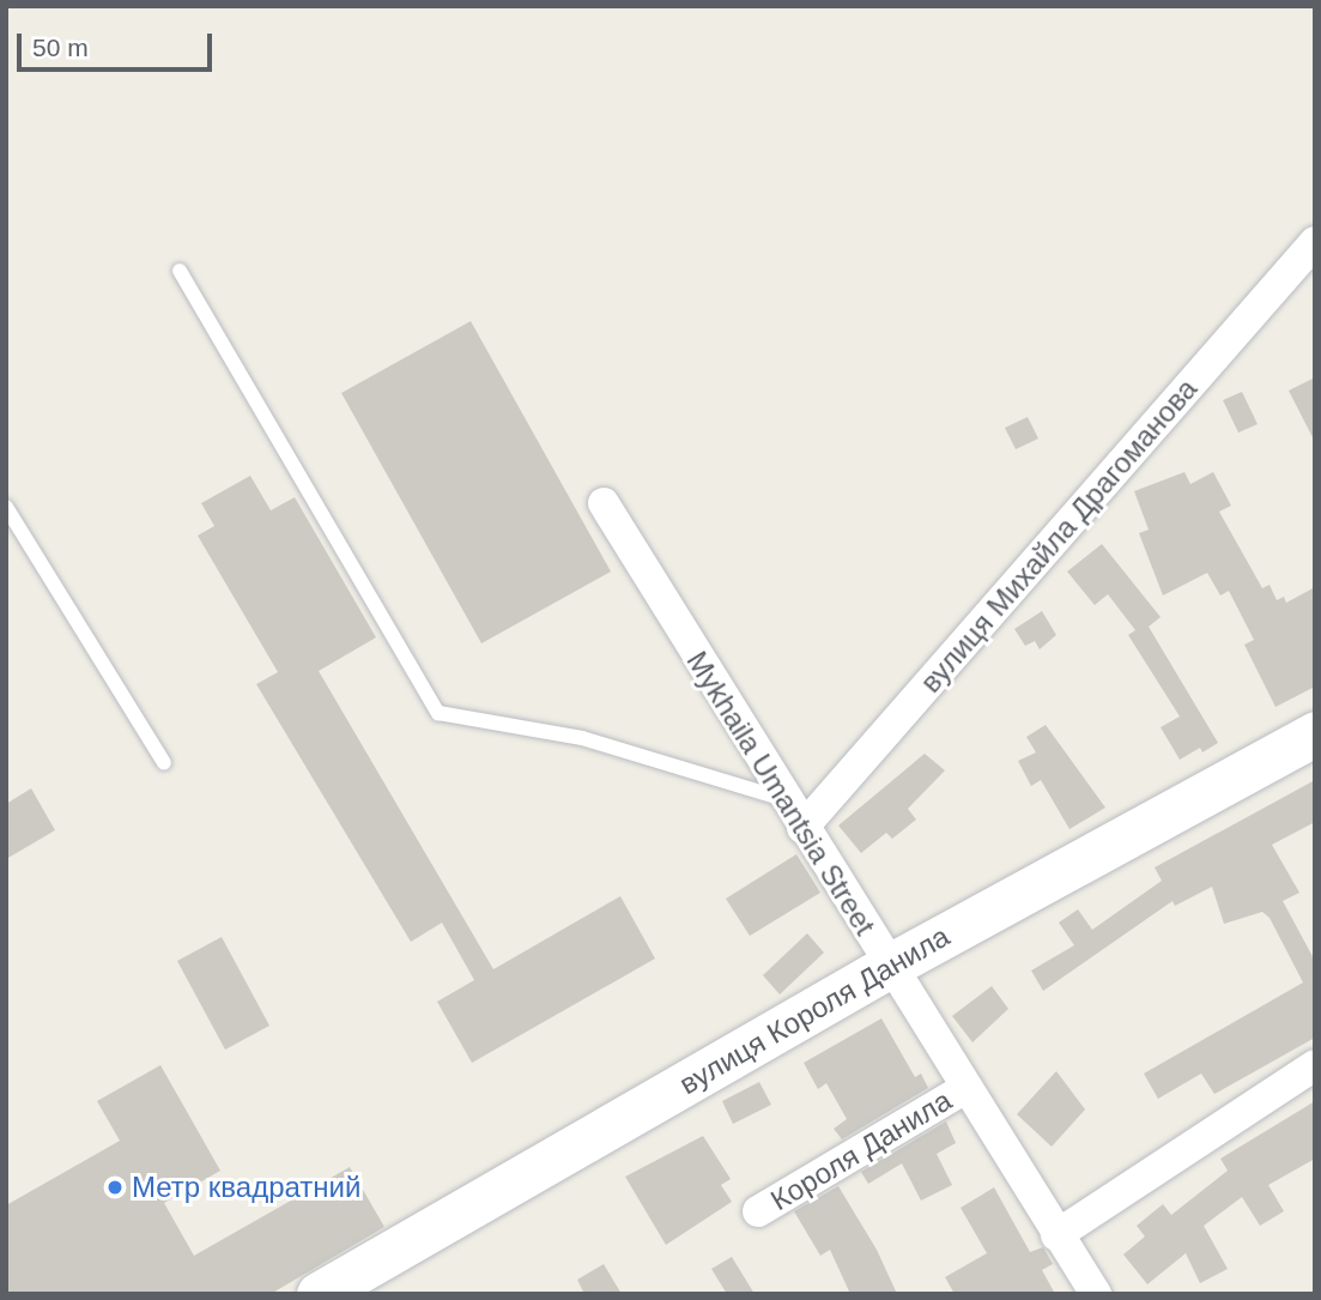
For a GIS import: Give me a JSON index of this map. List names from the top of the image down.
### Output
{
  "streets": {
    "main road": ["вулиця Короля Данила"],
    "street": ["вулиця Михайла Драгоманова", "Mykhaila Umantsia Street", "Короля Данила"]
  },
  "crossings": [
    ["вулиця Михайла Драгоманова", "Mykhaila Umantsia Street"],
    ["Mykhaila Umantsia Street", "вулиця Короля Данила"],
    ["Mykhaila Umantsia Street", "Короля Данила"]
  ],
  "places": ["Метр квадратний"],
  "scale_bar": "50 m"
}
